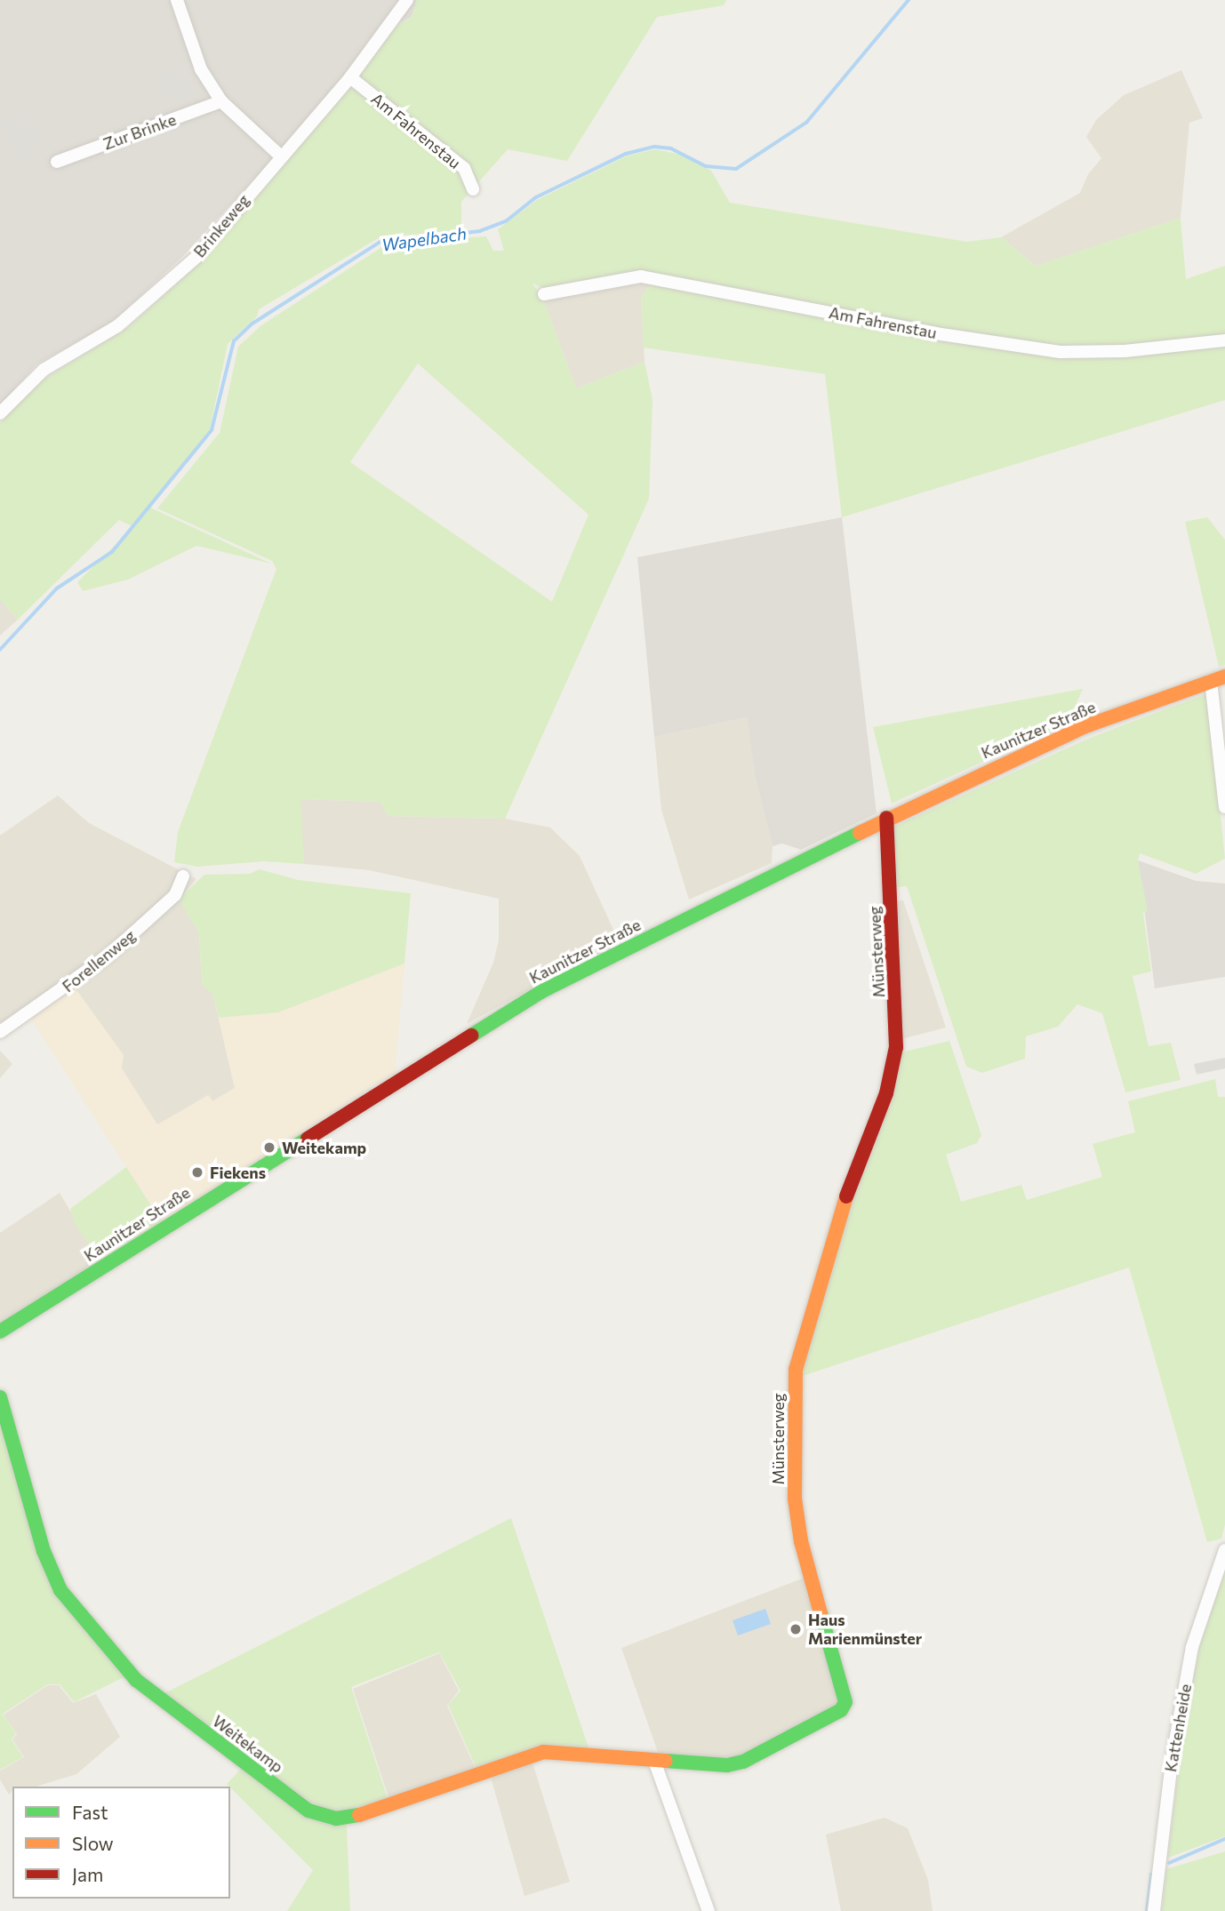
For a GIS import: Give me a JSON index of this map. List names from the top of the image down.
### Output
{
  "streets": {
    "street": [
      "Am Fahrenstau",
      "Zur Brinke",
      "Brinkeweg",
      "Kaunitzer Straße",
      "Münsterweg",
      "Forellenweg",
      "Kattenheide",
      "Weitekamp"
    ]
  },
  "crossings": [
    ["Am Fahrenstau", "Brinkeweg"],
    ["Kaunitzer Straße", "Münsterweg"],
    ["Münsterweg", "Weitekamp"]
  ],
  "water": ["Wapelbach"],
  "places": ["Weitekamp", "Fiekens", "Haus Marienmünster"],
  "legend": ["Fast", "Slow", "Jam"]
}
